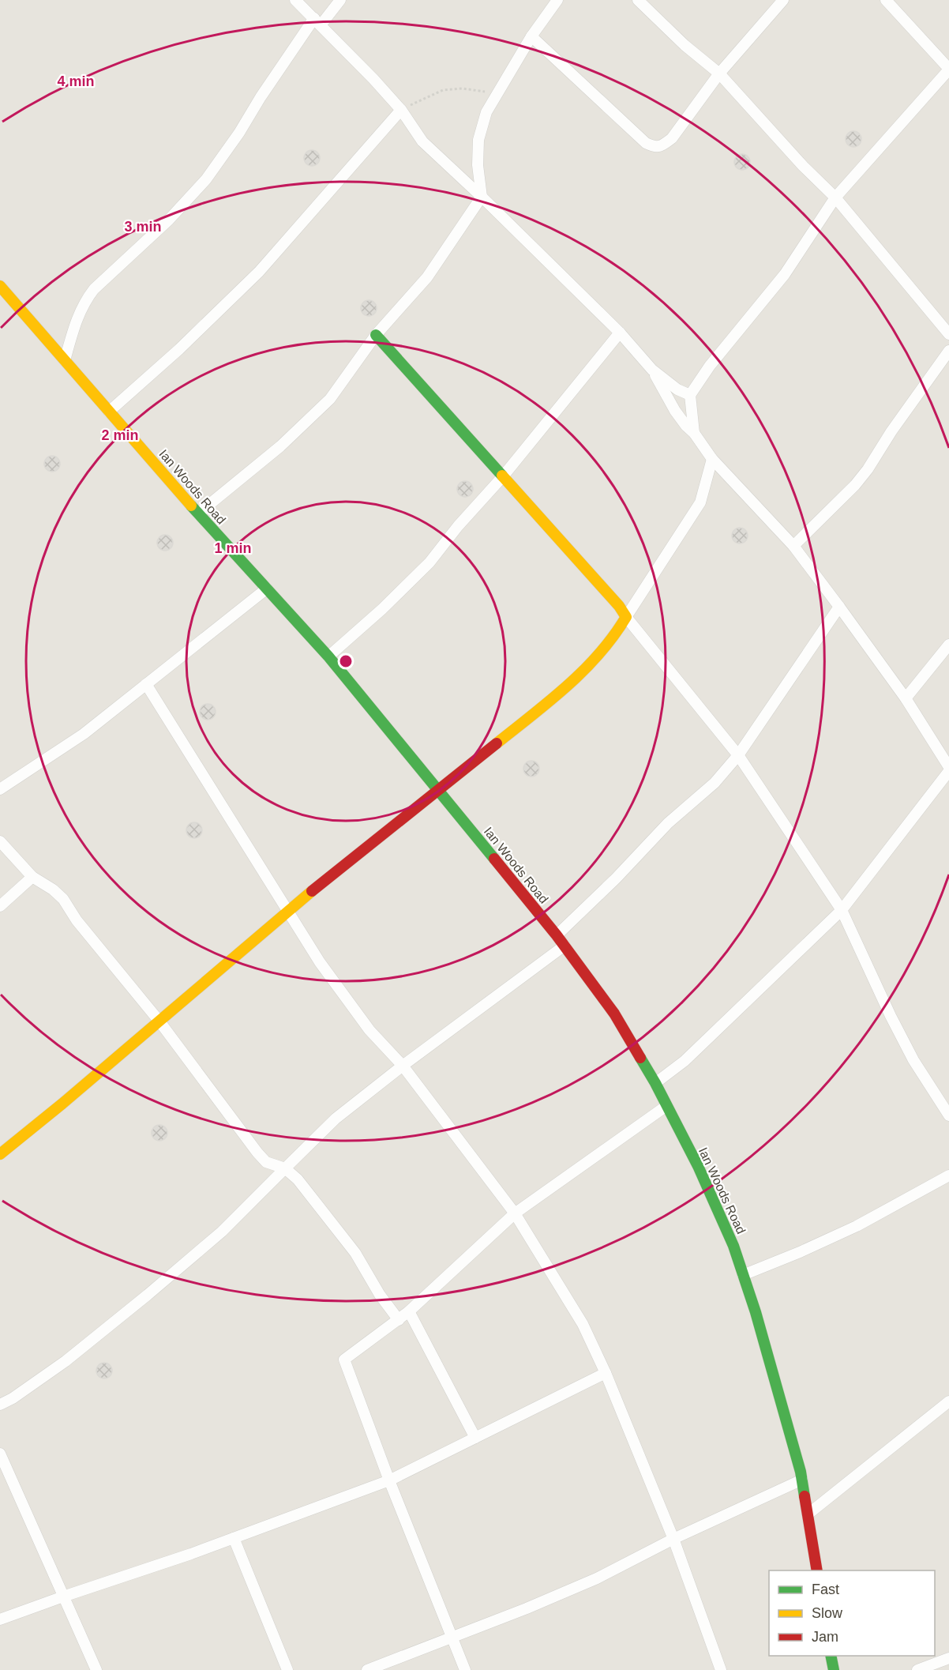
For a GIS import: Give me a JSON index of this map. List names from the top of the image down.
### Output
{
  "streets": {
    "street": ["Ian Woods Road"]
  },
  "legend": ["Fast", "Slow", "Jam"],
  "rings": [
    "4 min",
    "3 min",
    "2 min",
    "1 min"
  ]
}
